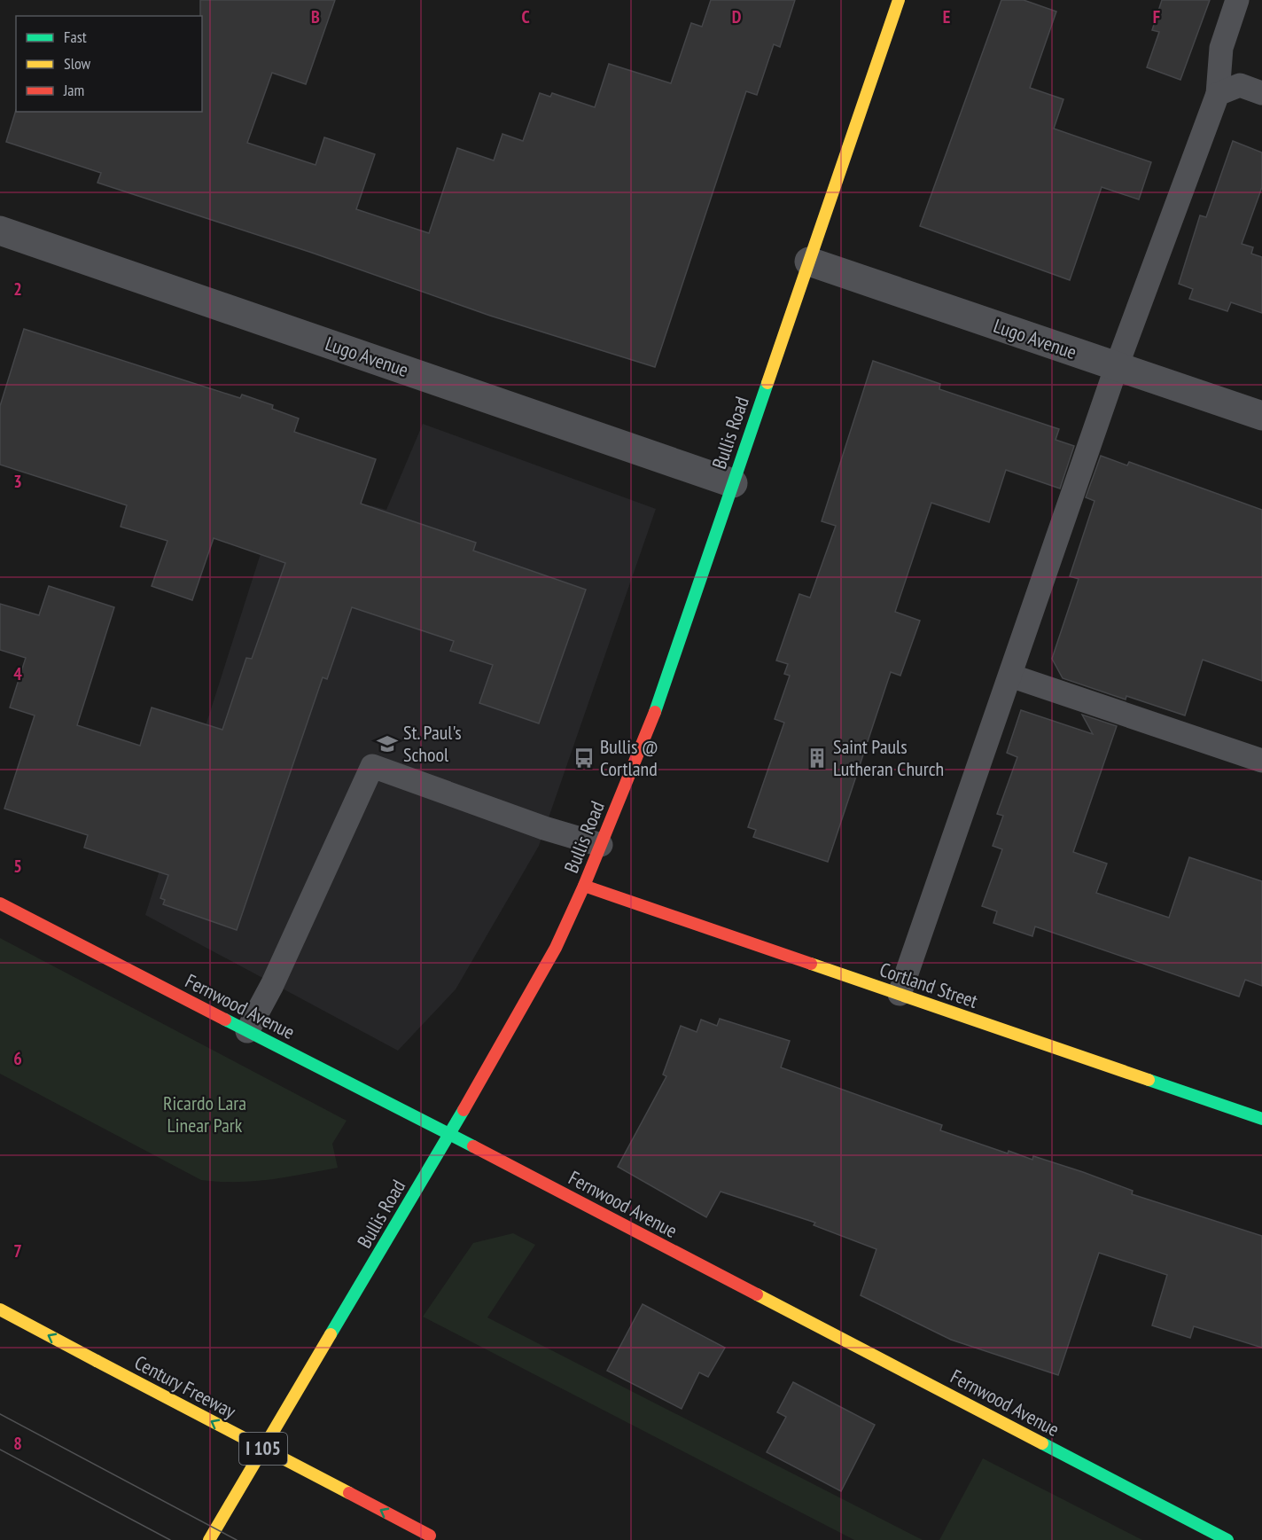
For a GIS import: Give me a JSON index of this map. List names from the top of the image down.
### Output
{
  "streets": {
    "main road": [
      "Bullis Road",
      "Cortland Street",
      "Fernwood Avenue",
      "Century Freeway",
      "I 105"
    ],
    "street": ["Lugo Avenue"]
  },
  "crossings": [
    ["Lugo Avenue", "Bullis Road"],
    ["Bullis Road", "Cortland Street"],
    ["Bullis Road", "Fernwood Avenue"]
  ],
  "one_way": ["Century Freeway"],
  "parks": ["Ricardo Lara Linear Park"],
  "places": {
    "school or university": ["St. Paul's School"],
    "bus stop": ["Bullis @ Cortland"],
    "building": ["Saint Pauls Lutheran Church"]
  },
  "legend": ["Fast", "Slow", "Jam"],
  "grid": {
    "columns": [
      "B",
      "C",
      "D",
      "E",
      "F"
    ],
    "rows": [
      "2",
      "3",
      "4",
      "5",
      "6",
      "7",
      "8"
    ]
  }
}
